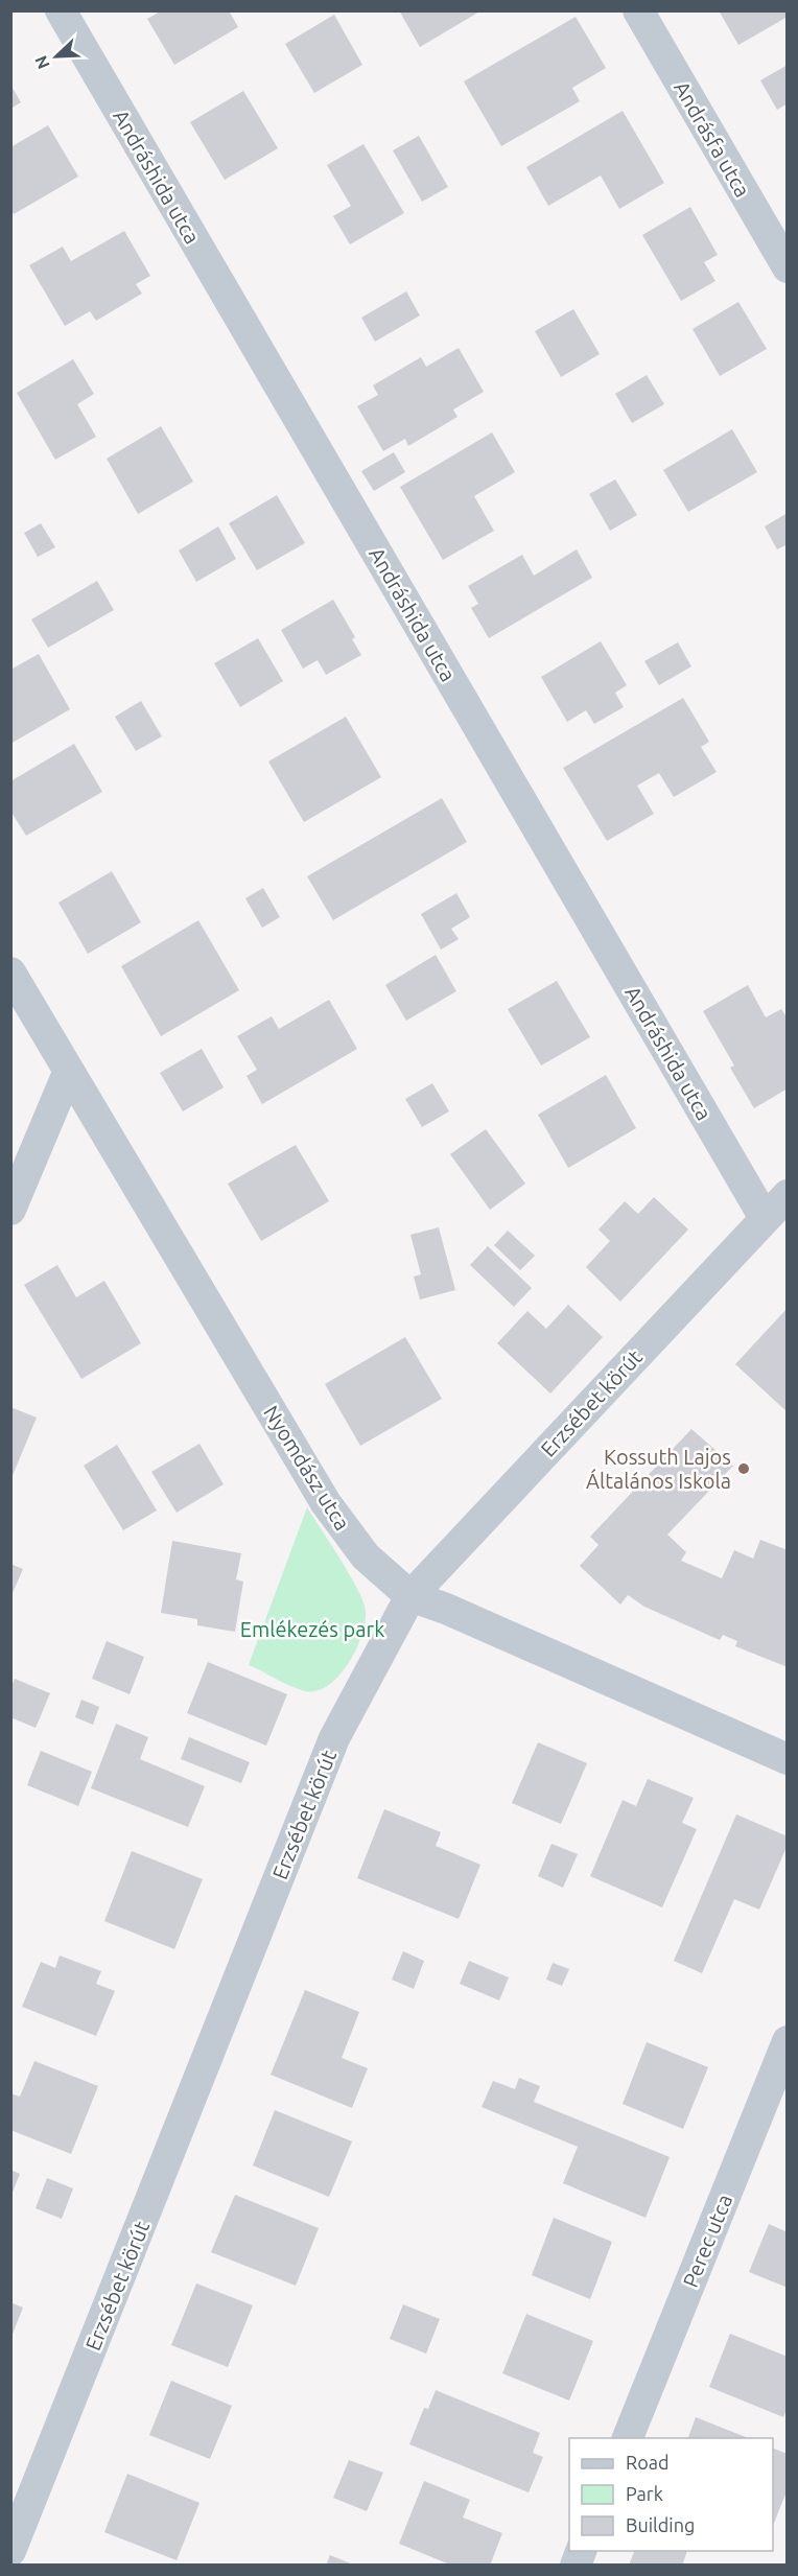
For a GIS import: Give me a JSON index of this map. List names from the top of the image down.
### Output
{
  "streets": {
    "street": [
      "Andrásfa utca",
      "Andráshida utca",
      "Erzsébet körút",
      "Nyomdász utca",
      "Perec utca"
    ]
  },
  "crossings": [
    ["Andráshida utca", "Erzsébet körút"],
    ["Erzsébet körút", "Nyomdász utca"]
  ],
  "parks": ["Emlékezés park"],
  "places": ["Kossuth Lajos Általános Iskola"],
  "legend": ["Road", "Park", "Building"],
  "north": "bottom left"
}
